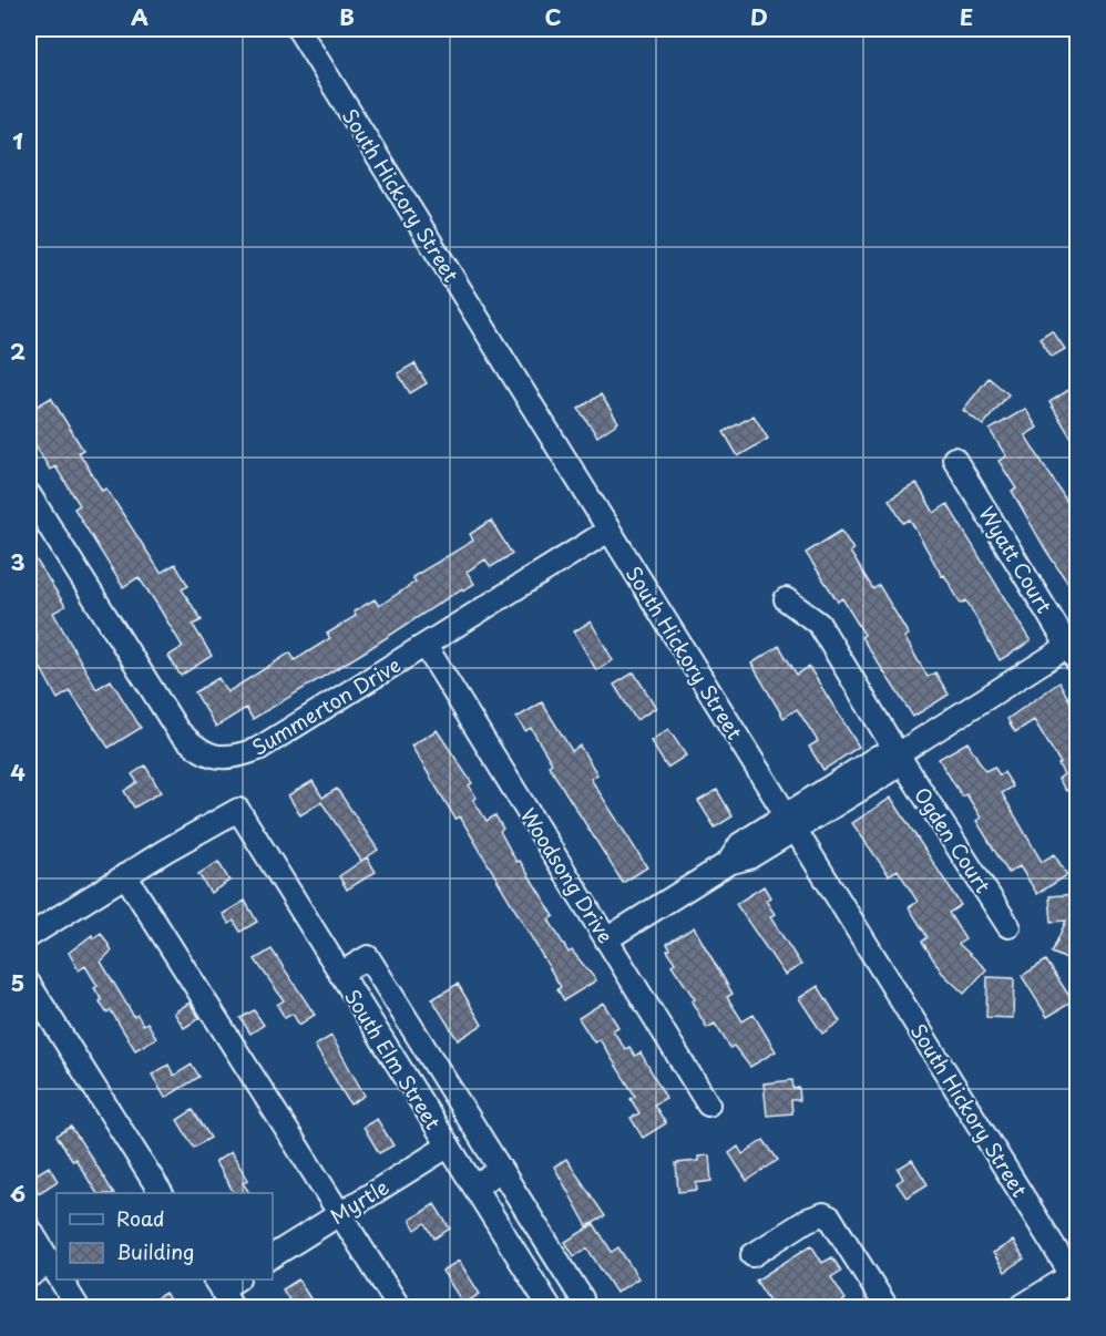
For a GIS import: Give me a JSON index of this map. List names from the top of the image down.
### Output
{
  "streets": {
    "street": [
      "South Hickory Street",
      "Wyatt Court",
      "Summerton Drive",
      "Ogden Court",
      "Woodsong Drive",
      "South Elm Street",
      "Myrtle"
    ]
  },
  "crossings": [
    ["South Hickory Street", "Summerton Drive"],
    ["Summerton Drive", "Woodsong Drive"],
    ["South Elm Street", "Myrtle"]
  ],
  "legend": ["Road", "Building"],
  "grid": {
    "columns": [
      "A",
      "B",
      "C",
      "D",
      "E"
    ],
    "rows": [
      "1",
      "2",
      "3",
      "4",
      "5",
      "6"
    ]
  }
}
